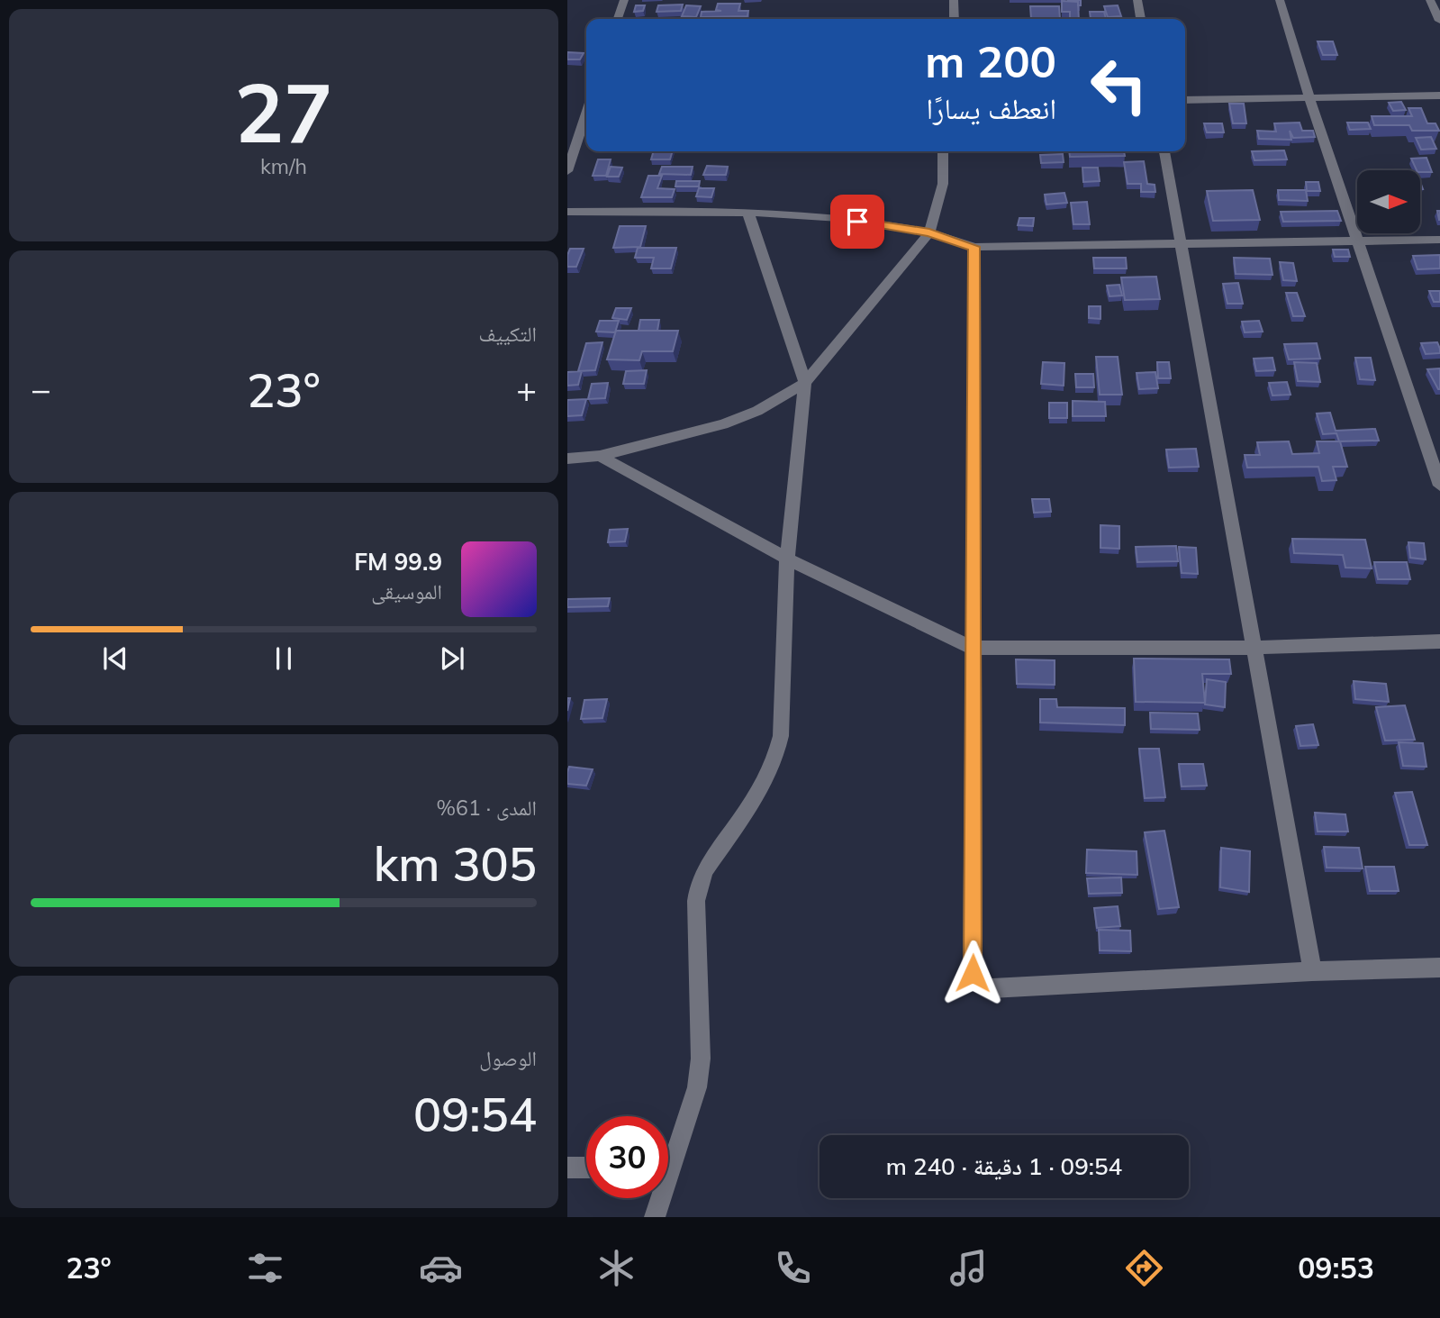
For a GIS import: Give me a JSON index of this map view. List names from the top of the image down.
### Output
{
  "north": "right",
  "page": {
    "tile": [
      ["27", "km/h"],
      "التكييف",
      ["المدى · 61%", "305 km"],
      ["الوصول", "09:54"]
    ],
    "turn": ["200 m", "انعطف يسارًا"],
    "heat": ["−", "23°", "+"],
    "song": ["99.9 FM", "الموسيقى"],
    "limit": "30",
    "trip": "09:54 · 1 دقيقة · 240 m",
    "tabs": ["09:53", "23°"]
  }
}
